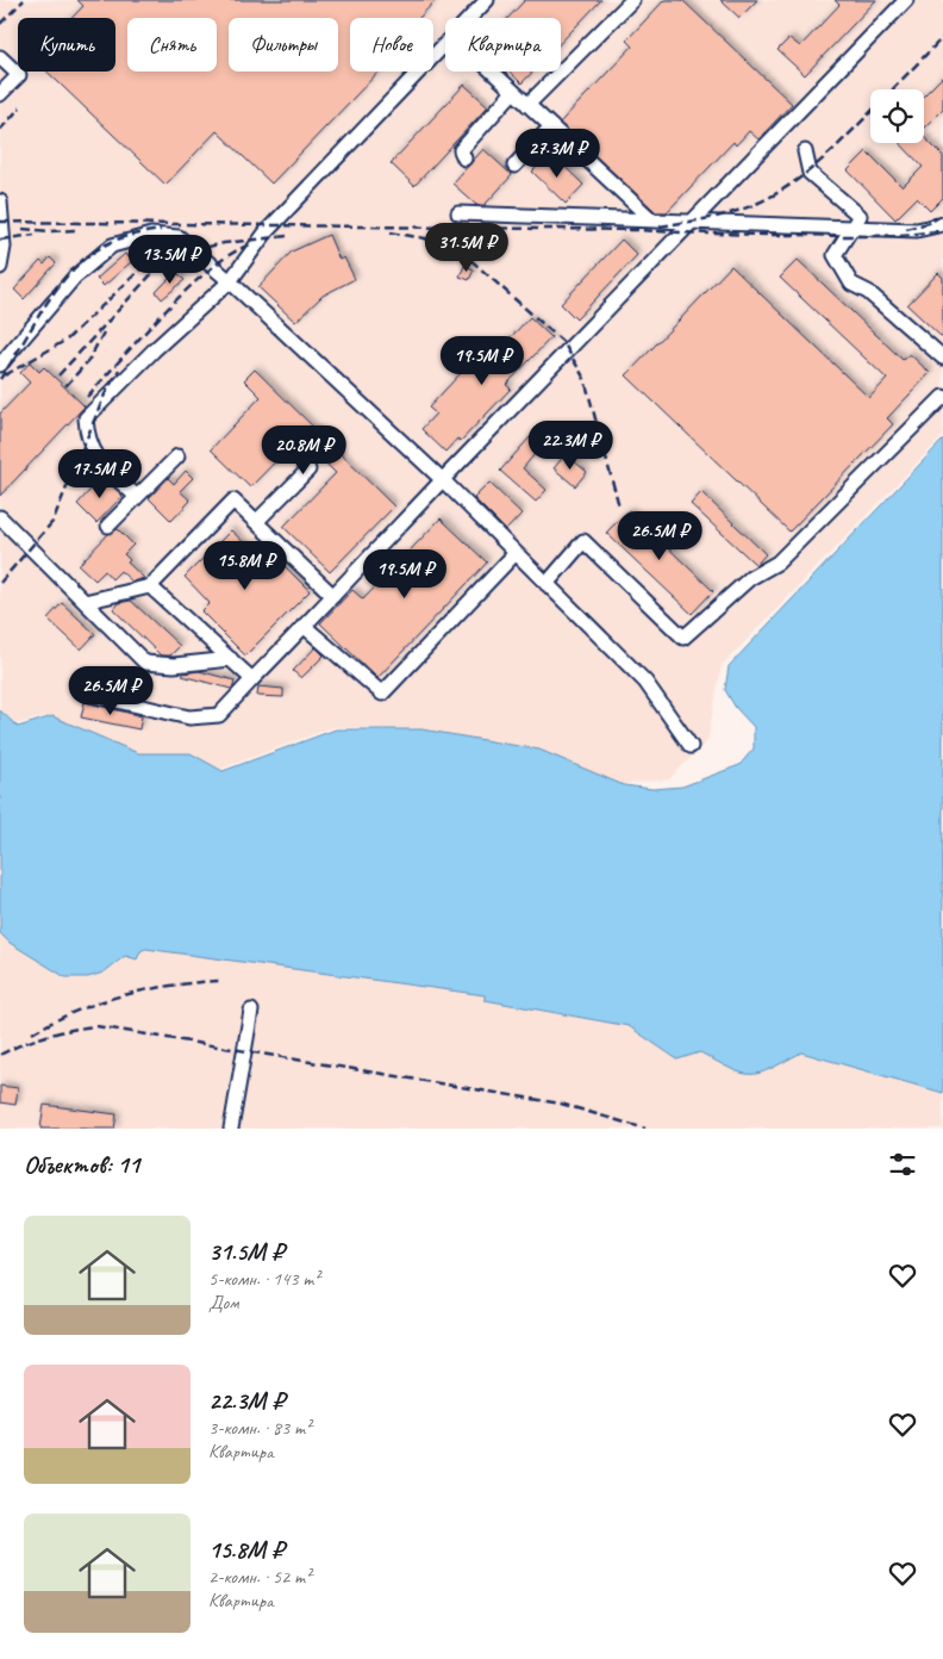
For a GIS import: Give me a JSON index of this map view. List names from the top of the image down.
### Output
{
  "page": {
    "chip": [
      "Купить",
      "Снять",
      "Фильтры",
      "Новое",
      "Квартира"
    ],
    "price": [
      "27.3M ₽",
      "31.5M ₽",
      "13.5M ₽",
      "19.5M ₽",
      "22.3M ₽",
      "20.8M ₽",
      "17.5M ₽",
      "26.5M ₽",
      "15.8M ₽",
      "19.5M ₽",
      "26.5M ₽"
    ],
    "heading": "Объектов: 11",
    "list": [
      {
        "name": "31.5M ₽",
        "note": "5-комн. · 143 m² · Дом"
      },
      {
        "name": "22.3M ₽",
        "note": "3-комн. · 83 m² · Квартира"
      },
      {
        "name": "15.8M ₽",
        "note": "2-комн. · 52 m² · Квартира"
      }
    ]
  }
}
